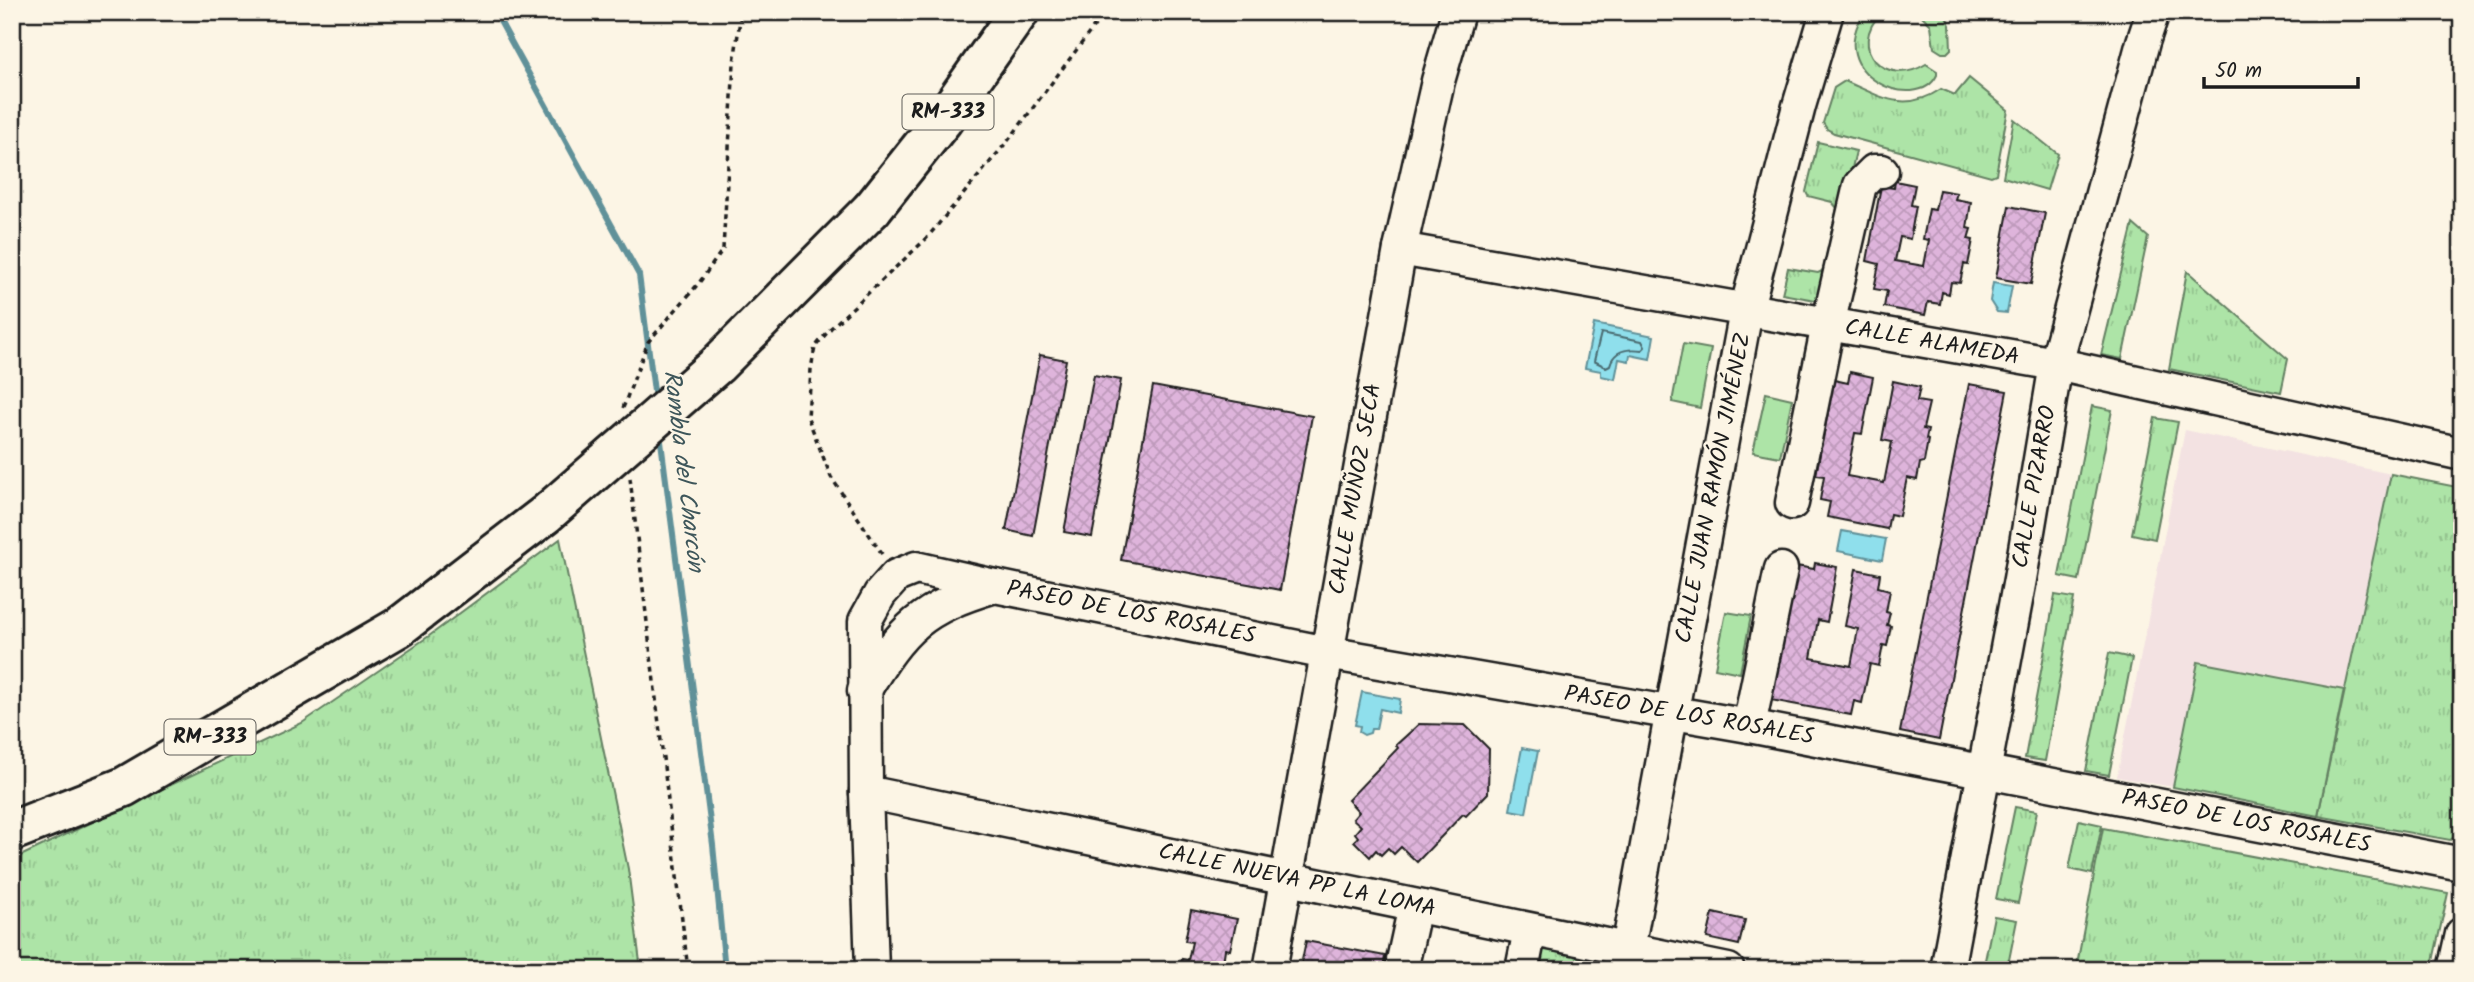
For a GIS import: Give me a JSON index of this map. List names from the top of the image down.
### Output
{
  "streets": {
    "main road": ["RM-333"],
    "street": [
      "CALLE ALAMEDA",
      "CALLE PIZARRO",
      "CALLE JUAN RAMÓN JIMÉNEZ",
      "CALLE MUÑOZ SECA",
      "PASEO DE LOS ROSALES",
      "CALLE NUEVA PP LA LOMA"
    ]
  },
  "crossings": [
    ["CALLE ALAMEDA", "CALLE PIZARRO"],
    ["CALLE ALAMEDA", "CALLE JUAN RAMÓN JIMÉNEZ"],
    ["CALLE ALAMEDA", "CALLE MUÑOZ SECA"],
    ["CALLE PIZARRO", "PASEO DE LOS ROSALES"],
    ["CALLE JUAN RAMÓN JIMÉNEZ", "PASEO DE LOS ROSALES"],
    ["CALLE JUAN RAMÓN JIMÉNEZ", "CALLE NUEVA PP LA LOMA"],
    ["CALLE MUÑOZ SECA", "PASEO DE LOS ROSALES"],
    ["CALLE MUÑOZ SECA", "CALLE NUEVA PP LA LOMA"]
  ],
  "water": ["Rambla del Charcón"],
  "scale_bar": "50 m"
}
